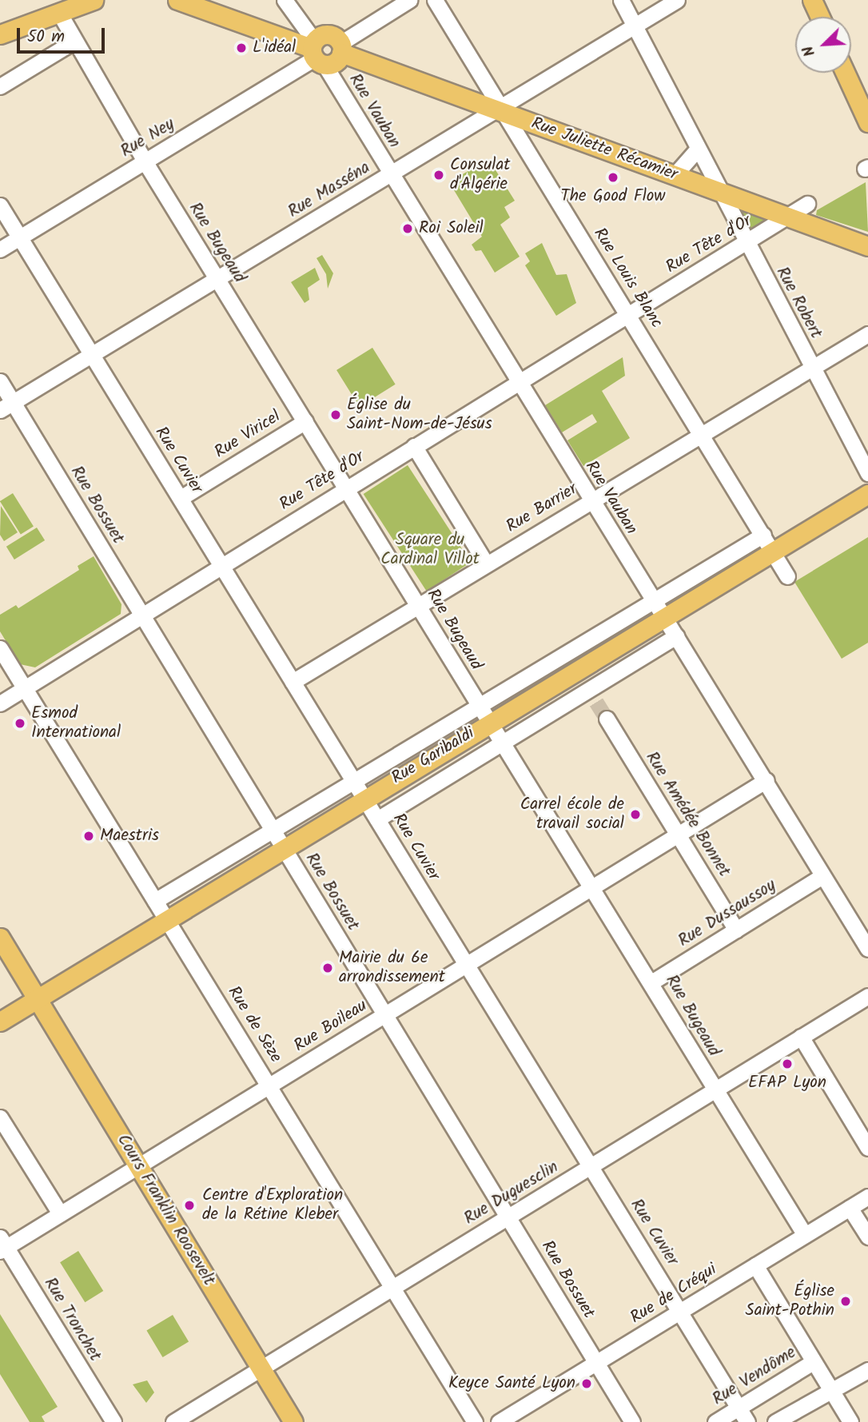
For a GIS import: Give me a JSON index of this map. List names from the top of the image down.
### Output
{
  "streets": {
    "main road": ["Rue Juliette Récamier", "Rue Garibaldi", "Cours Franklin Roosevelt"],
    "street": [
      "Rue Vauban",
      "Rue Ney",
      "Rue Masséna",
      "Rue Bugeaud",
      "Rue Tête d'Or",
      "Rue Louis Blanc",
      "Rue Robert",
      "Rue Viricel",
      "Rue Cuvier",
      "Rue Bossuet",
      "Rue Barrier",
      "Rue Amédée Bonnet",
      "Rue Dussaussoy",
      "Rue de Sèze",
      "Rue Boileau",
      "Rue Duguesclin",
      "Rue de Créqui",
      "Rue Tronchet",
      "Rue Vendôme"
    ]
  },
  "crossings": [
    ["Rue Vauban", "Rue Ney"],
    ["Rue Vauban", "Rue Juliette Récamier"],
    ["Rue Vauban", "Rue Masséna"],
    ["Rue Vauban", "Rue Tête d'Or"],
    ["Rue Vauban", "Rue Barrier"],
    ["Rue Vauban", "Rue Garibaldi"],
    ["Rue Vauban", "Rue Dussaussoy"],
    ["Rue Vauban", "Rue Boileau"],
    ["Rue Ney", "Rue Juliette Récamier"],
    ["Rue Ney", "Rue Bugeaud"],
    ["Rue Ney", "Rue Cuvier"],
    ["Rue Juliette Récamier", "Rue Masséna"],
    ["Rue Juliette Récamier", "Rue Tête d'Or"],
    ["Rue Juliette Récamier", "Rue Louis Blanc"],
    ["Rue Juliette Récamier", "Rue Robert"],
    ["Rue Masséna", "Rue Bugeaud"],
    ["Rue Masséna", "Rue Louis Blanc"],
    ["Rue Masséna", "Rue Robert"],
    ["Rue Masséna", "Rue Cuvier"],
    ["Rue Masséna", "Rue Bossuet"],
    ["Rue Bugeaud", "Rue Tête d'Or"],
    ["Rue Bugeaud", "Rue Viricel"],
    ["Rue Bugeaud", "Rue Barrier"],
    ["Rue Bugeaud", "Rue Garibaldi"],
    ["Rue Bugeaud", "Rue Dussaussoy"],
    ["Rue Bugeaud", "Rue Boileau"],
    ["Rue Bugeaud", "Rue Duguesclin"],
    ["Rue Bugeaud", "Rue de Créqui"],
    ["Rue Tête d'Or", "Rue Louis Blanc"],
    ["Rue Tête d'Or", "Rue Robert"],
    ["Rue Tête d'Or", "Rue Cuvier"],
    ["Rue Tête d'Or", "Rue Bossuet"],
    ["Rue Tête d'Or", "Rue de Sèze"],
    ["Rue Louis Blanc", "Rue Barrier"],
    ["Rue Louis Blanc", "Rue Garibaldi"],
    ["Rue Robert", "Rue Barrier"],
    ["Rue Viricel", "Rue Cuvier"],
    ["Rue Cuvier", "Rue Barrier"],
    ["Rue Cuvier", "Rue Garibaldi"],
    ["Rue Cuvier", "Rue Boileau"],
    ["Rue Cuvier", "Rue Duguesclin"],
    ["Rue Cuvier", "Rue de Créqui"],
    ["Rue Cuvier", "Rue Vendôme"],
    ["Rue Bossuet", "Rue Garibaldi"],
    ["Rue Bossuet", "Rue Boileau"],
    ["Rue Bossuet", "Rue Duguesclin"],
    ["Rue Bossuet", "Rue de Créqui"],
    ["Rue Garibaldi", "Rue de Sèze"],
    ["Rue Garibaldi", "Cours Franklin Roosevelt"],
    ["Rue Amédée Bonnet", "Rue Dussaussoy"],
    ["Rue Amédée Bonnet", "Rue Boileau"],
    ["Rue de Sèze", "Rue Boileau"],
    ["Rue de Sèze", "Rue Duguesclin"],
    ["Rue Boileau", "Cours Franklin Roosevelt"],
    ["Rue Boileau", "Rue Tronchet"],
    ["Rue Duguesclin", "Cours Franklin Roosevelt"]
  ],
  "parks": ["Square du Cardinal Villot"],
  "places": [
    "L'idéal",
    "Consulat d'Algérie",
    "The Good Flow",
    "Roi Soleil",
    "Église du Saint-Nom-de-Jésus",
    "Esmod International",
    "Carrel école de travail social",
    "Maestris",
    "Mairie du 6e arrondissement",
    "EFAP Lyon",
    "Centre d'Exploration de la Rétine Kleber",
    "Église Saint-Pothin",
    "Keyce Santé Lyon"
  ],
  "scale_bar": "50 m",
  "north": "bottom left"
}
